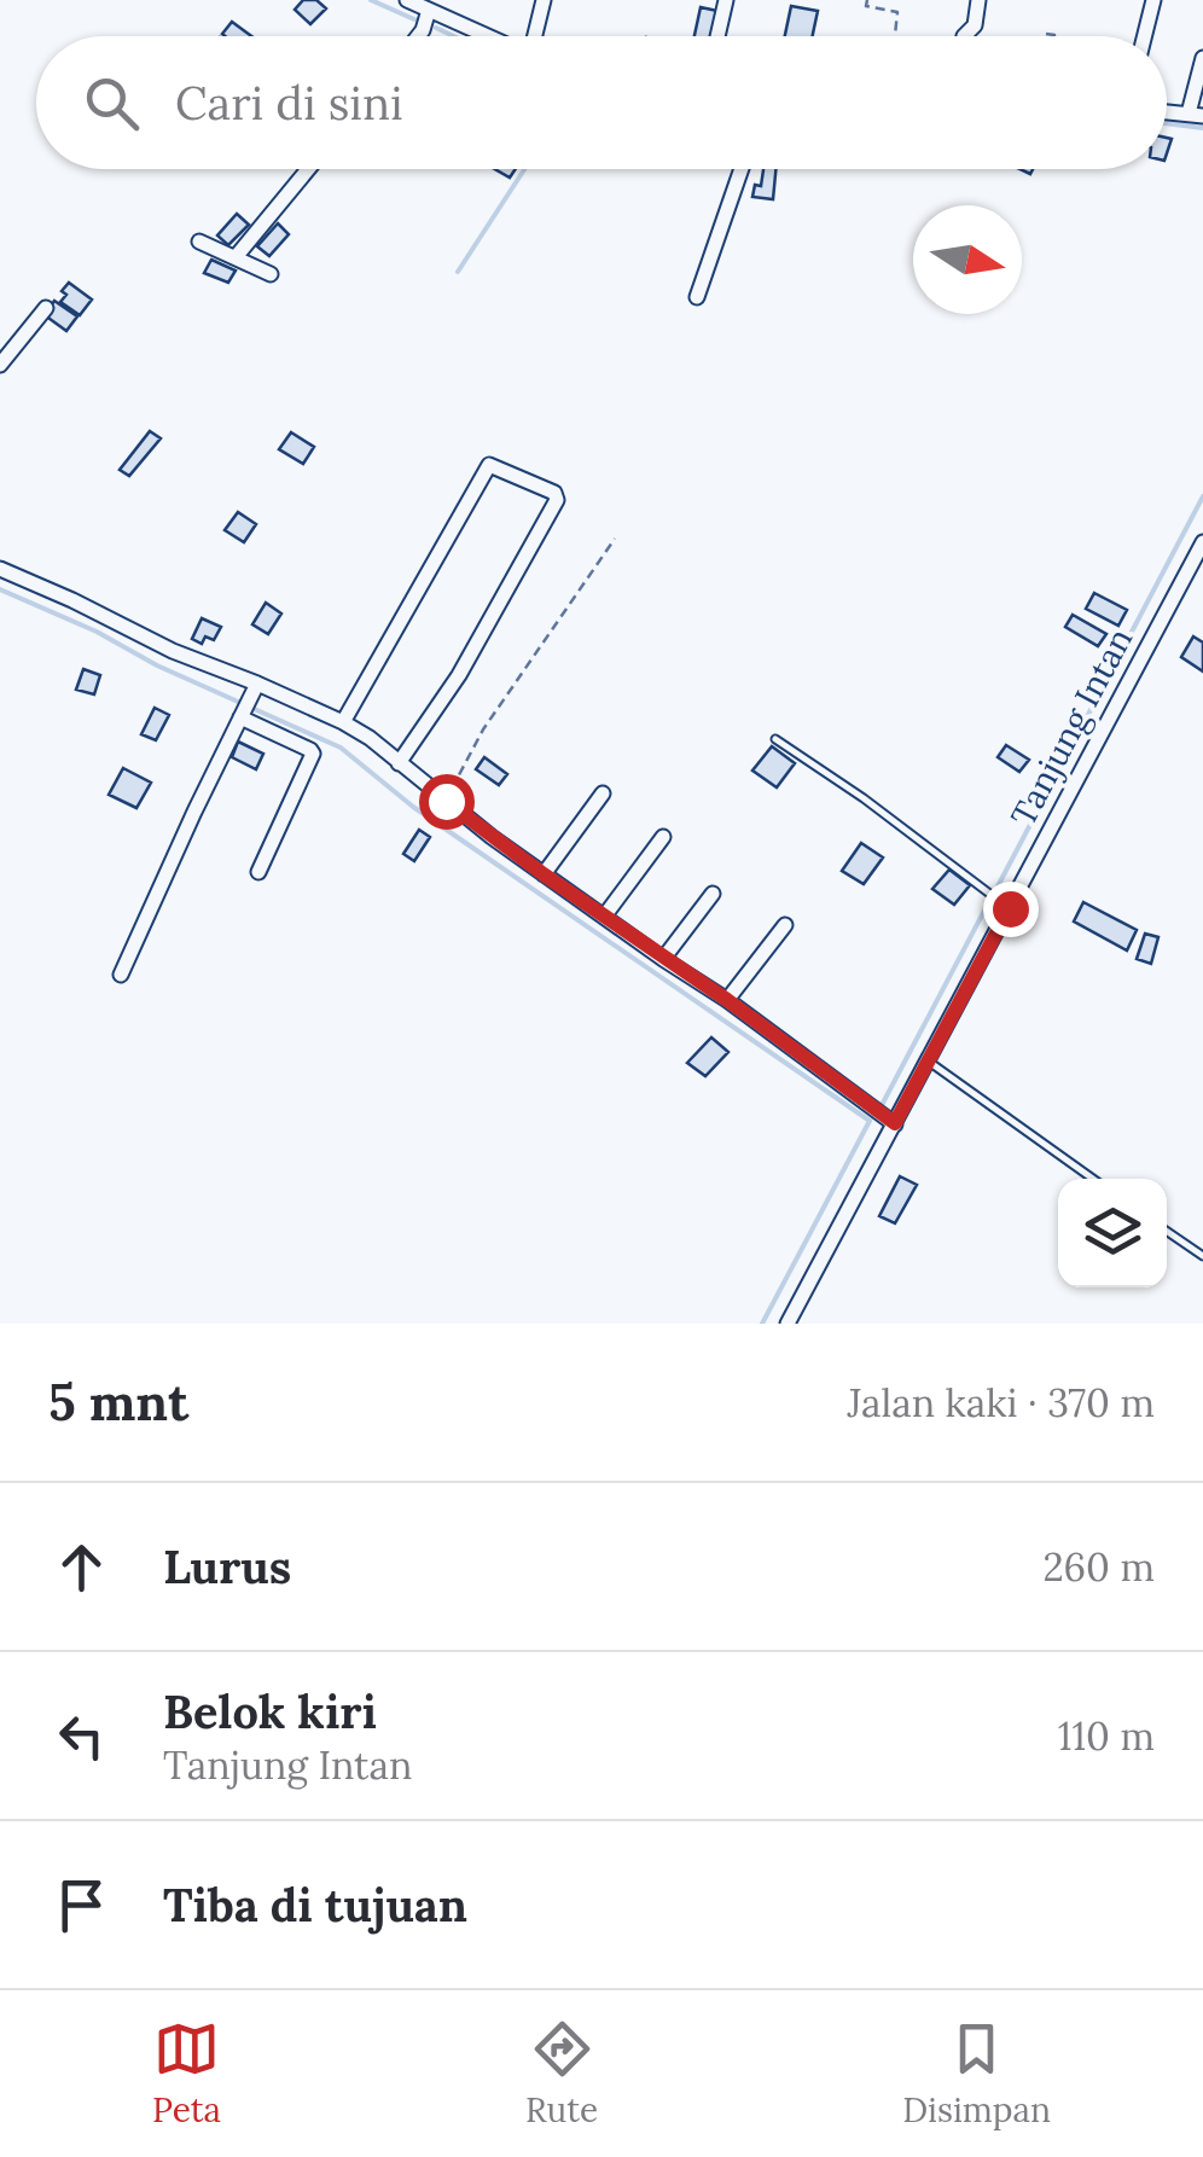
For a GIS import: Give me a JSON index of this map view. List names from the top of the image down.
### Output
{
  "streets": {
    "street": ["Tanjung Intan"]
  },
  "north": "right",
  "page": {
    "search": "Cari di sini",
    "heading": ["5 mnt", "Jalan kaki · 370 m"],
    "list": [
      ["Lurus", "260 m"],
      ["Belok kiri", "Tanjung Intan", "110 m"],
      "Tiba di tujuan"
    ],
    "nav": ["Peta", "Rute", "Disimpan"]
  }
}
